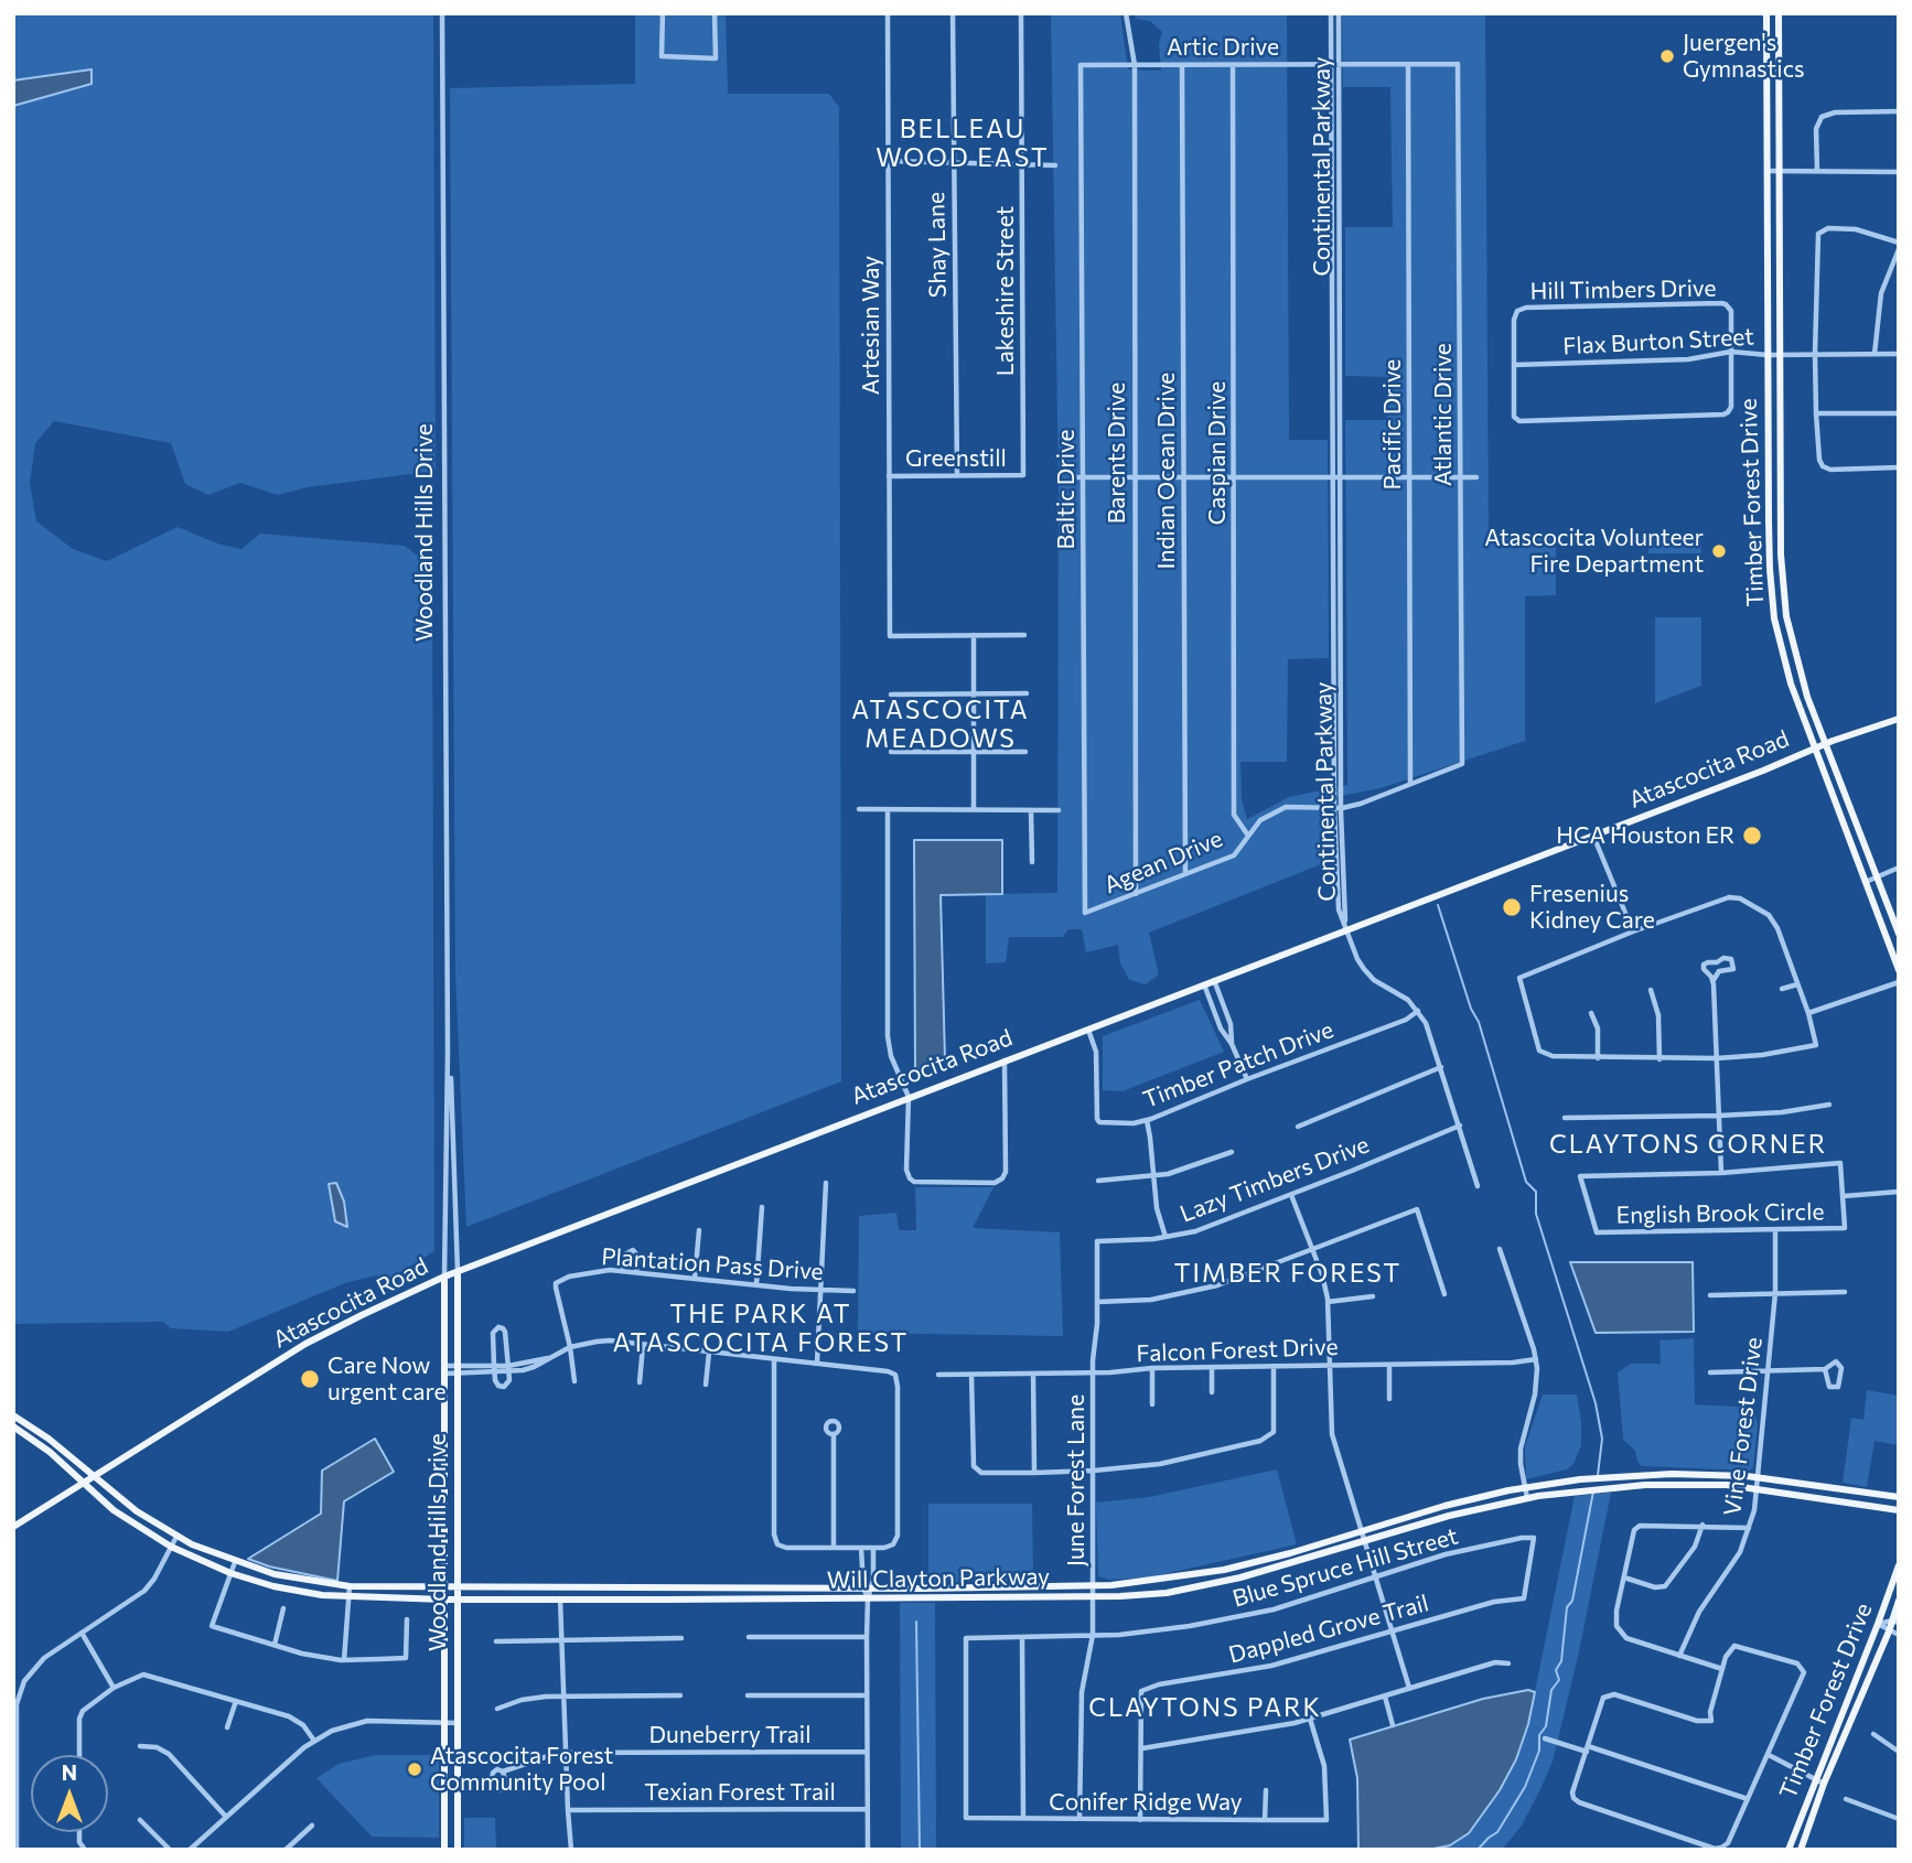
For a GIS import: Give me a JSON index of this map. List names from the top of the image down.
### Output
{
  "streets": {
    "main road": [
      "Timber Forest Drive",
      "Woodland Hills Drive",
      "Atascocita Road",
      "Will Clayton Parkway"
    ],
    "street": [
      "Artic Drive",
      "Continental Parkway",
      "Shay Lane",
      "Hill Timbers Drive",
      "Lakeshire Street",
      "Artesian Way",
      "Flax Burton Street",
      "Atlantic Drive",
      "Pacific Drive",
      "Barents Drive",
      "Caspian Drive",
      "Greenstill",
      "Indian Ocean Drive",
      "Baltic Drive",
      "Agean Drive",
      "Timber Patch Drive",
      "Lazy Timbers Drive",
      "English Brook Circle",
      "Plantation Pass Drive",
      "Falcon Forest Drive",
      "Vine Forest Drive",
      "June Forest Lane",
      "Blue Spruce Hill Street",
      "Dappled Grove Trail",
      "Duneberry Trail",
      "Texian Forest Trail",
      "Conifer Ridge Way"
    ]
  },
  "crossings": [
    ["Artic Drive", "Continental Parkway"],
    ["Artic Drive", "Atlantic Drive"],
    ["Artic Drive", "Pacific Drive"],
    ["Artic Drive", "Barents Drive"],
    ["Artic Drive", "Caspian Drive"],
    ["Artic Drive", "Indian Ocean Drive"],
    ["Artic Drive", "Baltic Drive"],
    ["Continental Parkway", "Atascocita Road"],
    ["Continental Parkway", "Agean Drive"],
    ["Shay Lane", "Greenstill"],
    ["Hill Timbers Drive", "Flax Burton Street"],
    ["Lakeshire Street", "Greenstill"],
    ["Artesian Way", "Greenstill"],
    ["Flax Burton Street", "Timber Forest Drive"],
    ["Atlantic Drive", "Agean Drive"],
    ["Pacific Drive", "Agean Drive"],
    ["Barents Drive", "Agean Drive"],
    ["Caspian Drive", "Agean Drive"],
    ["Indian Ocean Drive", "Agean Drive"],
    ["Baltic Drive", "Agean Drive"],
    ["Timber Forest Drive", "Atascocita Road"],
    ["Woodland Hills Drive", "Atascocita Road"],
    ["Woodland Hills Drive", "Will Clayton Parkway"],
    ["Atascocita Road", "Timber Patch Drive"],
    ["Atascocita Road", "Will Clayton Parkway"],
    ["Lazy Timbers Drive", "June Forest Lane"],
    ["English Brook Circle", "Vine Forest Drive"],
    ["Falcon Forest Drive", "June Forest Lane"],
    ["Vine Forest Drive", "Will Clayton Parkway"],
    ["June Forest Lane", "Blue Spruce Hill Street"],
    ["June Forest Lane", "Will Clayton Parkway"],
    ["June Forest Lane", "Conifer Ridge Way"],
    ["Blue Spruce Hill Street", "Dappled Grove Trail"],
    ["Blue Spruce Hill Street", "Conifer Ridge Way"]
  ],
  "districts": [
    "BELLEAU WOOD EAST",
    "ATASCOCITA MEADOWS",
    "CLAYTONS CORNER",
    "TIMBER FOREST",
    "THE PARK AT ATASCOCITA FOREST",
    "CLAYTONS PARK"
  ],
  "places": [
    "Juergen's Gymnastics",
    "Atascocita Volunteer Fire Department",
    "HCA Houston ER",
    "Fresenius Kidney Care",
    "Care Now urgent care",
    "Atascocita Forest Community Pool"
  ],
  "north": "top"
}
